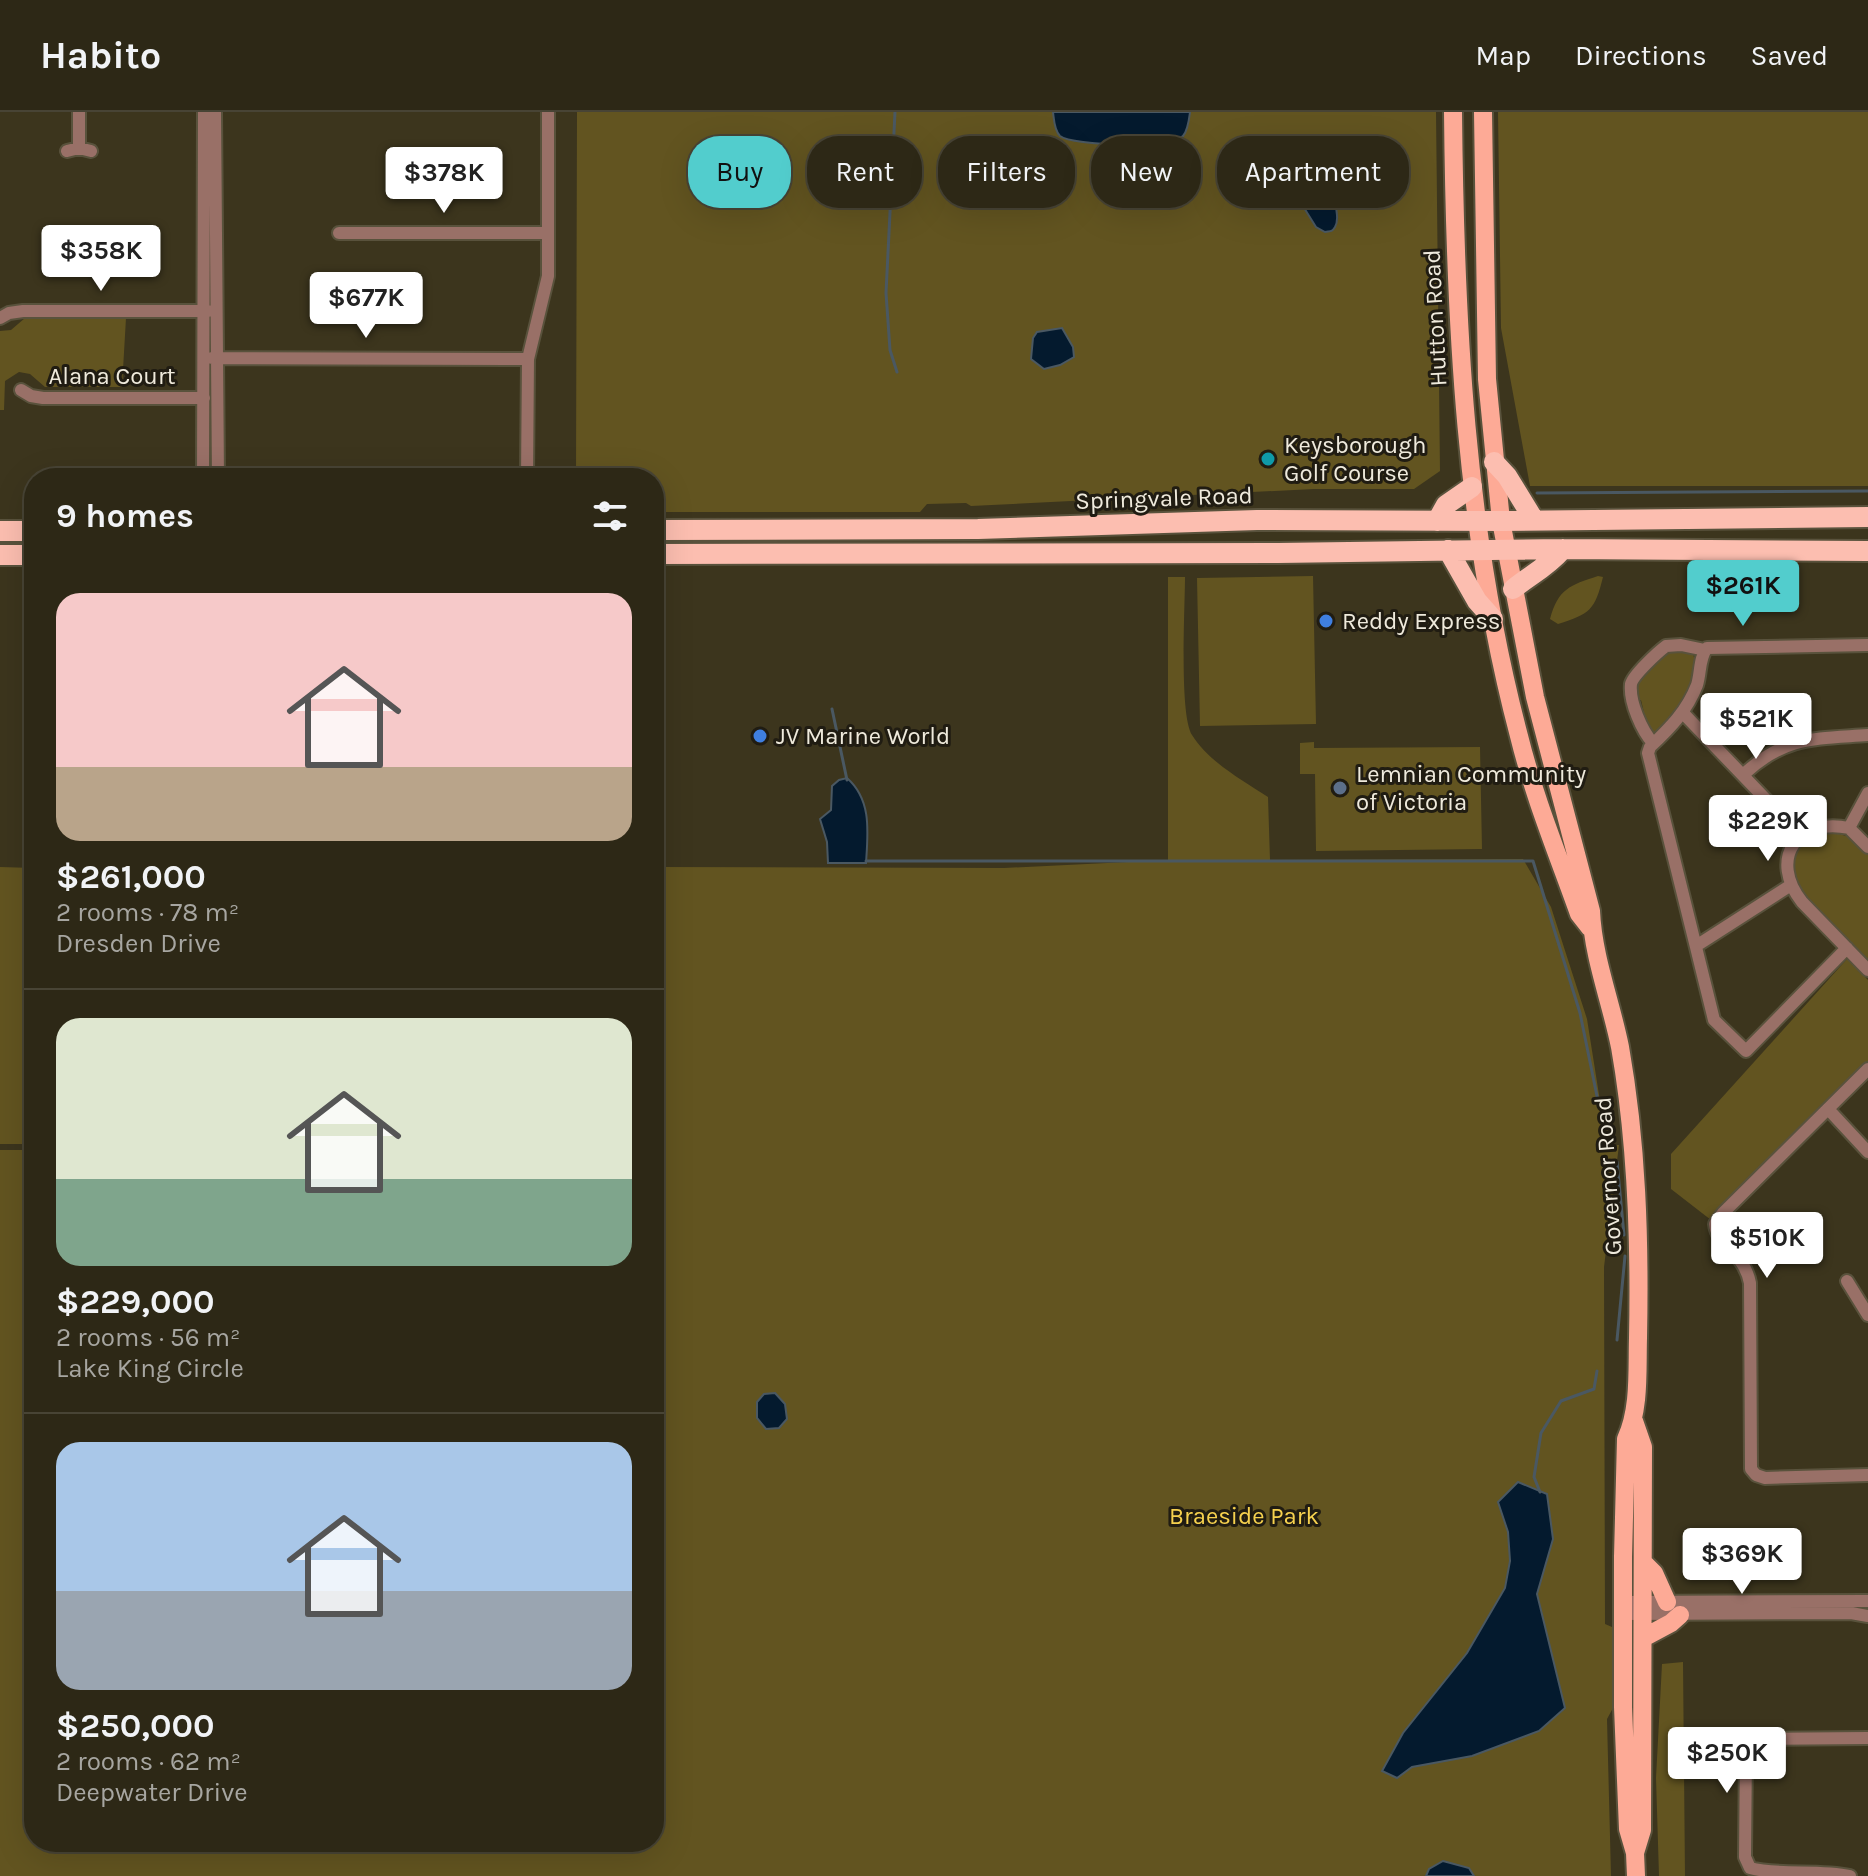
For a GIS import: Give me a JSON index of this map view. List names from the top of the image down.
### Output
{
  "streets": {
    "highway": ["Springvale Road"],
    "main road": ["Hutton Road", "Governor Road"],
    "street": ["Alana Court"]
  },
  "crossings": [
    ["Hutton Road", "Springvale Road"],
    ["Hutton Road", "Governor Road"],
    ["Springvale Road", "Governor Road"]
  ],
  "parks": ["Braeside Park"],
  "places": [
    "Keysborough Golf Course",
    "Reddy Express",
    "JV Marine World",
    "Lemnian Community of Victoria"
  ],
  "page": {
    "header": "Habito",
    "nav": ["Map", "Directions", "Saved"],
    "chip": [
      "Buy",
      "Rent",
      "Filters",
      "New",
      "Apartment"
    ],
    "price": [
      "$378K",
      "$358K",
      "$677K",
      "$261K",
      "$521K",
      "$229K",
      "$510K",
      "$369K",
      "$250K"
    ],
    "heading": "9 homes",
    "list": [
      {
        "name": "$261,000",
        "note": "2 rooms · 78 m² · Dresden Drive"
      },
      {
        "name": "$229,000",
        "note": "2 rooms · 56 m² · Lake King Circle"
      },
      {
        "name": "$250,000",
        "note": "2 rooms · 62 m² · Deepwater Drive"
      }
    ]
  }
}
